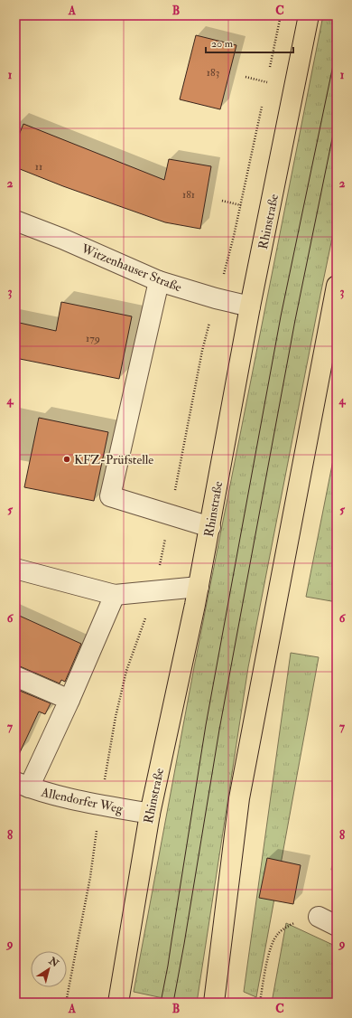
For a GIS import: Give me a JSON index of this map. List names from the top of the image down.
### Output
{
  "streets": {
    "main road": ["Rhinstraße"],
    "street": ["Witzenhauser Straße", "Allendorfer Weg"]
  },
  "crossings": [
    ["Rhinstraße", "Witzenhauser Straße"],
    ["Rhinstraße", "Allendorfer Weg"]
  ],
  "places": ["KFZ-Prüfstelle"],
  "house_numbers": [
    "183",
    "11",
    "181",
    "179"
  ],
  "scale_bar": "20 m",
  "north": "top right",
  "grid": {
    "columns": ["A", "B", "C"],
    "rows": [
      "1",
      "2",
      "3",
      "4",
      "5",
      "6",
      "7",
      "8",
      "9"
    ]
  }
}
